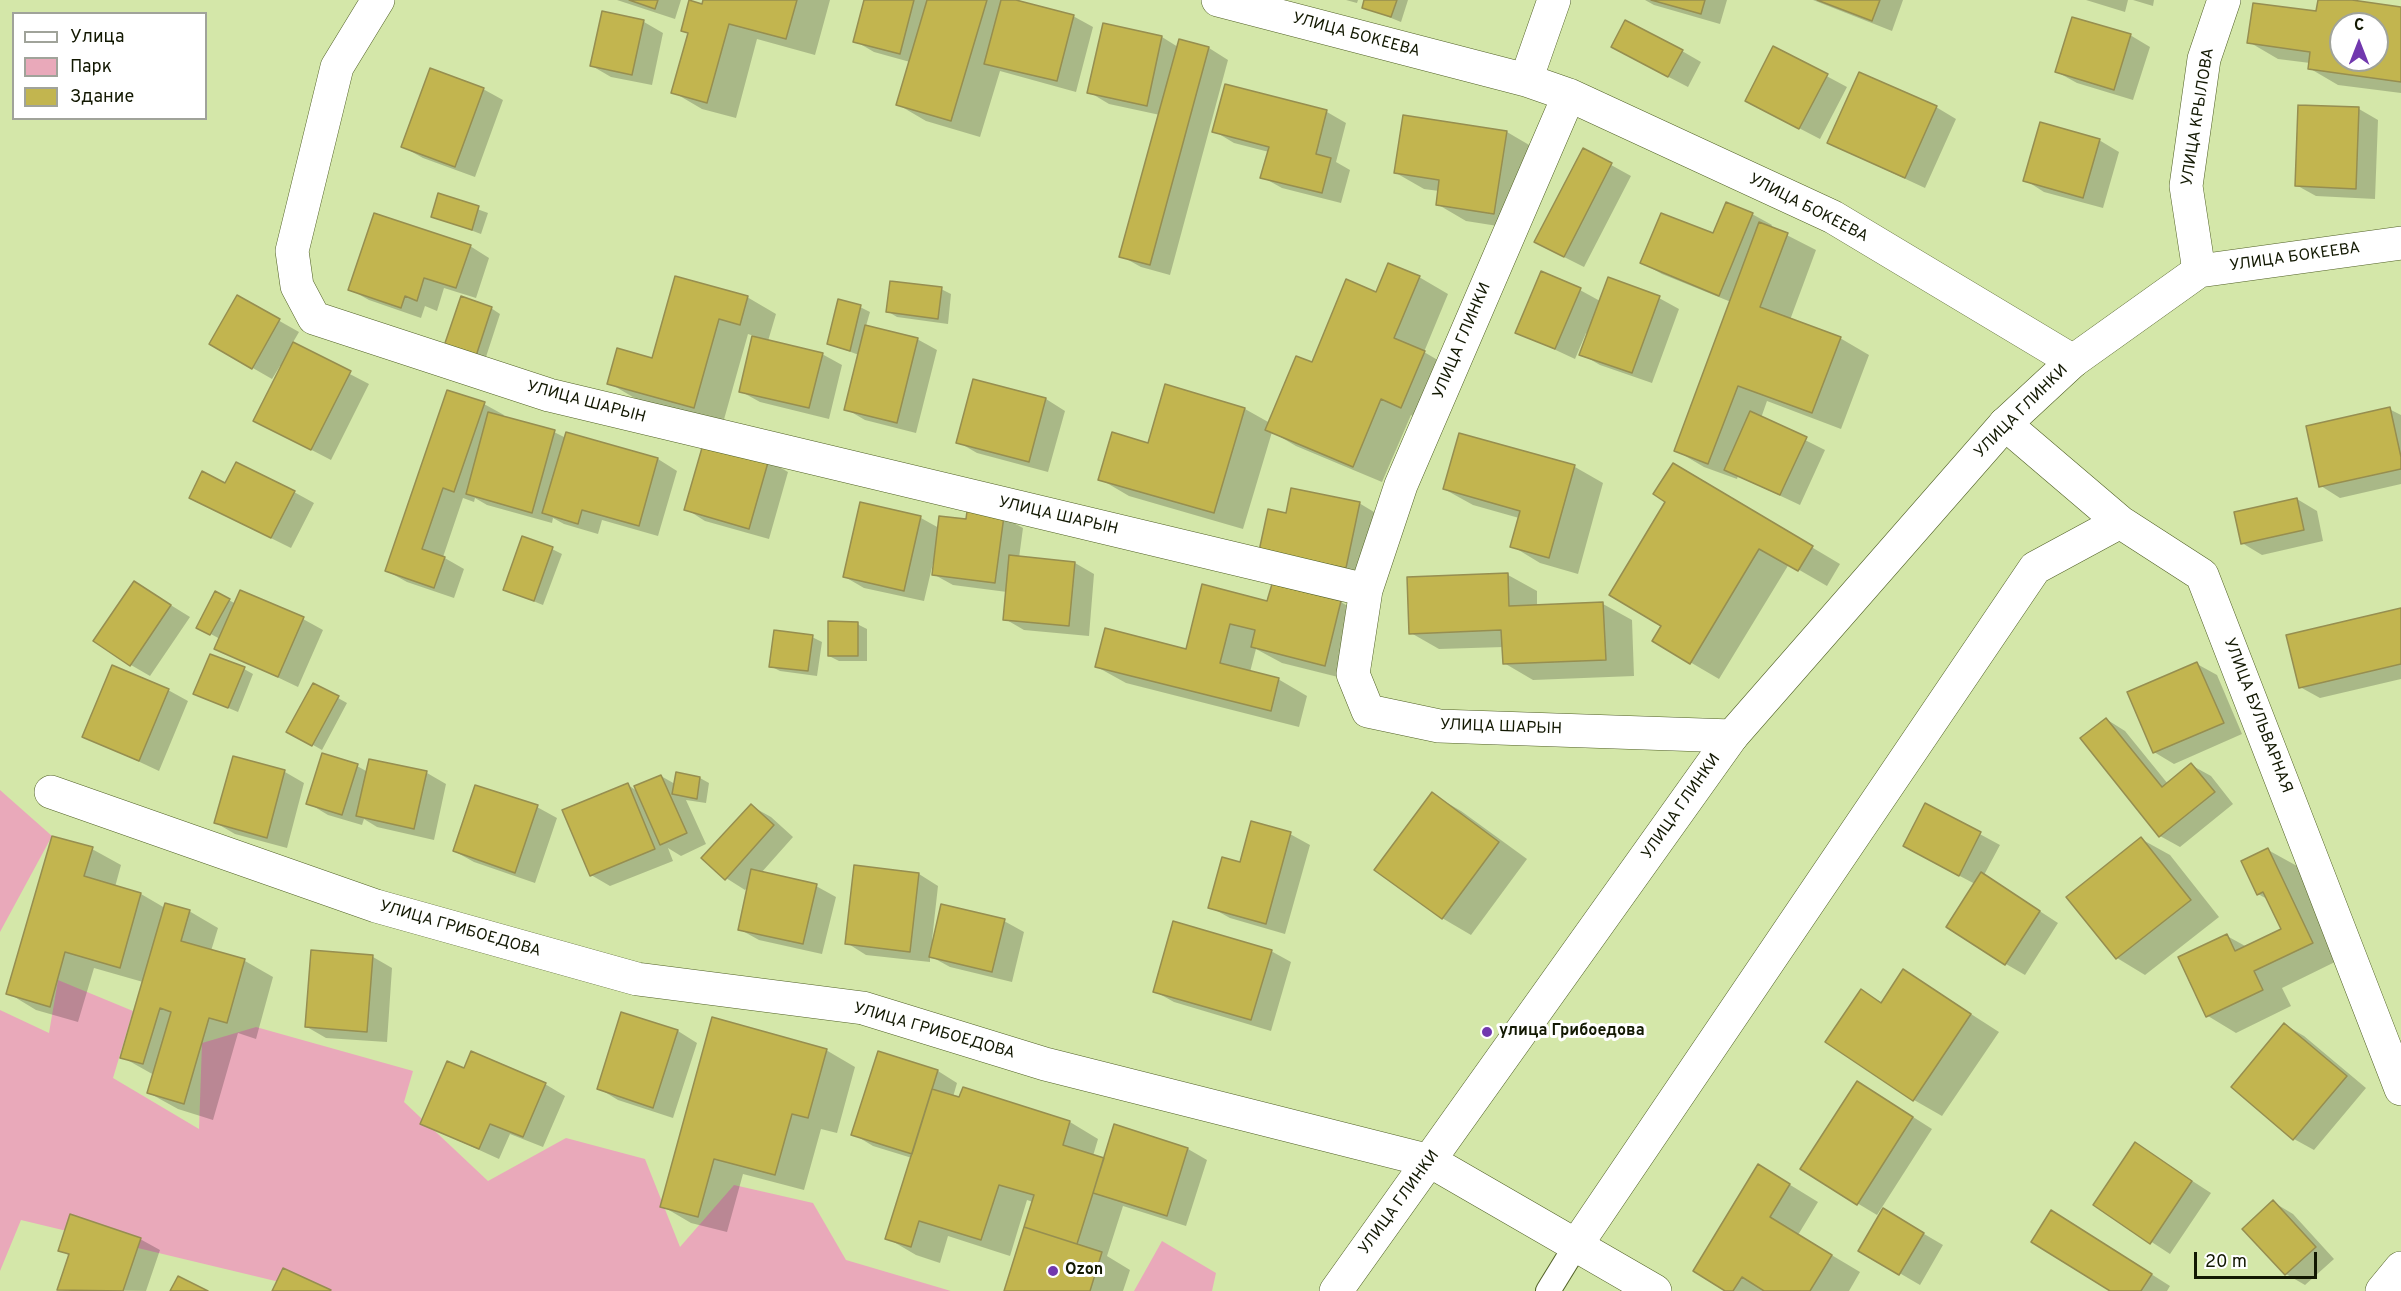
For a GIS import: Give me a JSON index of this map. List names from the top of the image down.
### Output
{
  "streets": {
    "street": [
      "УЛИЦА БОКЕЕВА",
      "УЛИЦА КРЫЛОВА",
      "УЛИЦА ГЛИНКИ",
      "УЛИЦА ШАРЫН",
      "УЛИЦА БУЛЬВАРНАЯ",
      "УЛИЦА ГРИБОЕДОВА"
    ]
  },
  "crossings": [
    ["УЛИЦА БОКЕЕВА", "УЛИЦА КРЫЛОВА"],
    ["УЛИЦА БОКЕЕВА", "УЛИЦА ГЛИНКИ"],
    ["УЛИЦА ГЛИНКИ", "УЛИЦА ШАРЫН"],
    ["УЛИЦА ГЛИНКИ", "УЛИЦА БУЛЬВАРНАЯ"],
    ["УЛИЦА ГЛИНКИ", "УЛИЦА ГРИБОЕДОВА"]
  ],
  "places": ["улица Грибоедова", "Ozon"],
  "legend": ["Улица", "Парк", "Здание"],
  "scale_bar": "20 m",
  "north": "top"
}
